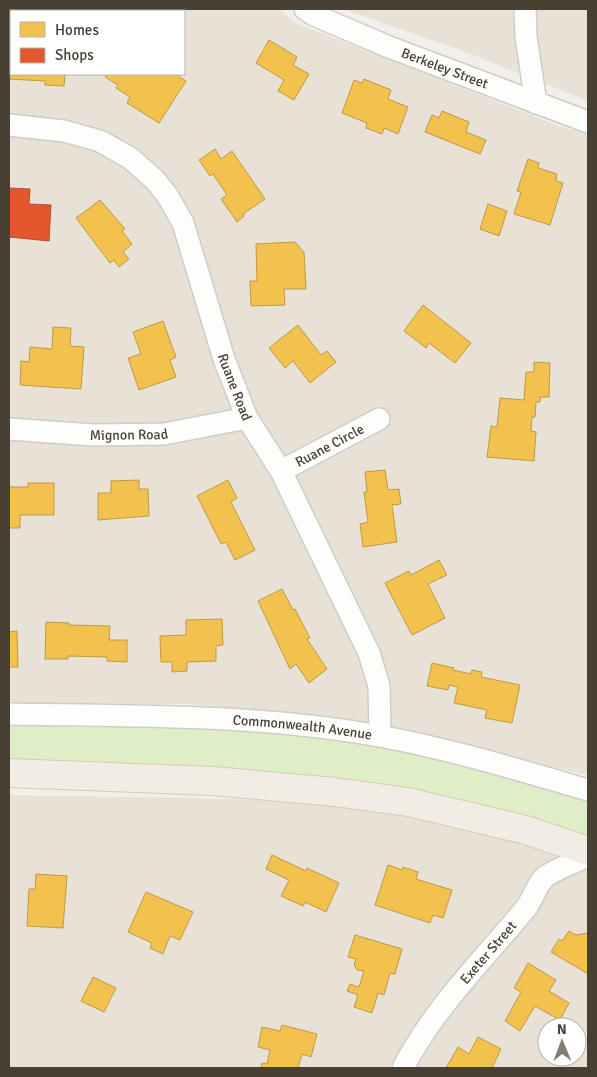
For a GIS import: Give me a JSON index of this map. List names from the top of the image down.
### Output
{
  "streets": {
    "street": [
      "Berkeley Street",
      "Ruane Road",
      "Mignon Road",
      "Ruane Circle",
      "Commonwealth Avenue",
      "Exeter Street"
    ]
  },
  "crossings": [
    ["Ruane Road", "Mignon Road"],
    ["Ruane Road", "Ruane Circle"],
    ["Ruane Road", "Commonwealth Avenue"]
  ],
  "legend": ["Homes", "Shops"],
  "north": "top"
}
